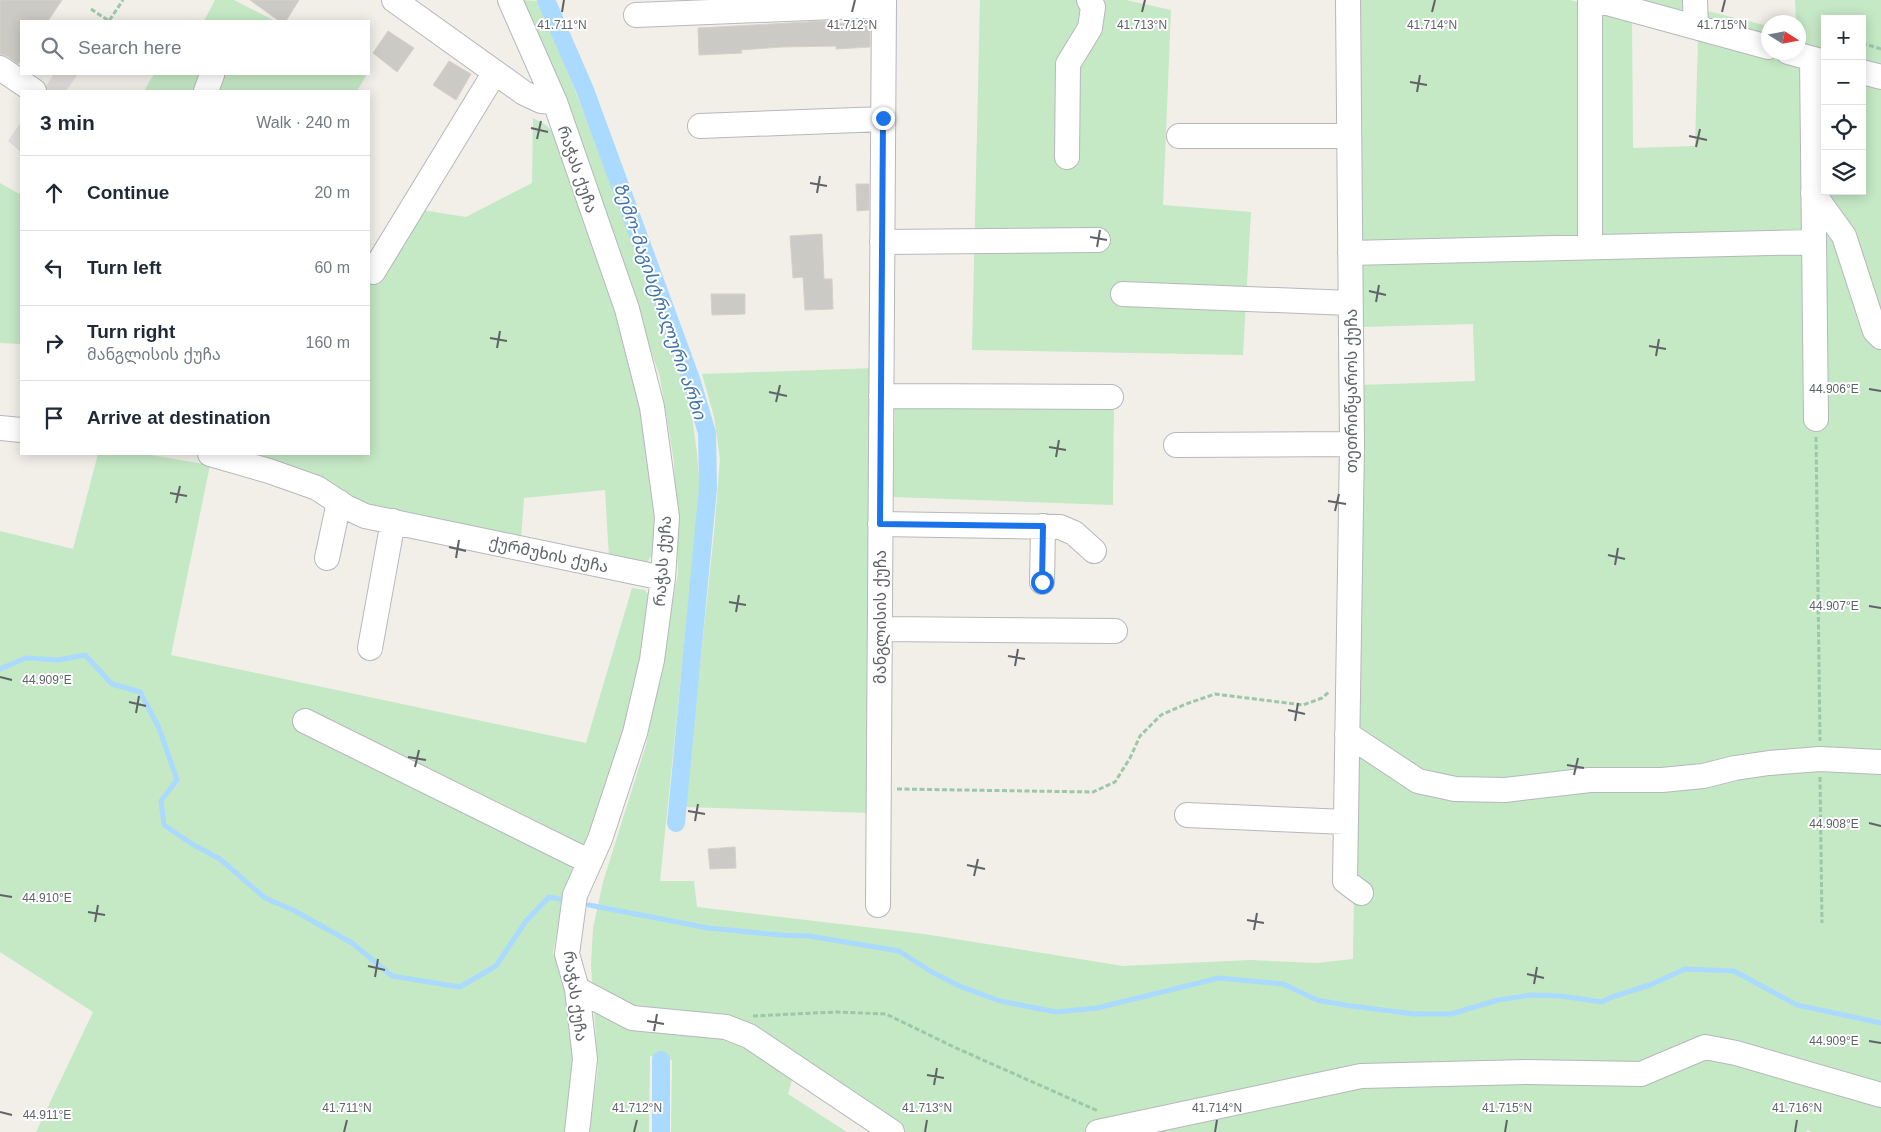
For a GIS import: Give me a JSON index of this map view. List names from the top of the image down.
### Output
{
  "streets": {
    "street": [
      "რაჭას ქუჩა",
      "თეთრიწყაროს ქუჩა",
      "ქურმუხის ქუჩა",
      "მანგლისის ქუჩა"
    ]
  },
  "crossings": [
    ["რაჭას ქუჩა", "ქურმუხის ქუჩა"]
  ],
  "water": ["ზემო-მაგისტრალური არხი"],
  "north": "right",
  "page": {
    "map_buttons": ["+", "−"],
    "search": "Search here",
    "heading": ["3 min", "Walk · 240 m"],
    "list": [
      ["Continue", "20 m"],
      ["Turn left", "60 m"],
      ["Turn right", "მანგლისის ქუჩა", "160 m"],
      "Arrive at destination"
    ]
  },
  "coordinates": [
    "41.711°N",
    "41.712°N",
    "41.713°N",
    "41.714°N",
    "41.715°N",
    "44.906°E",
    "44.907°E",
    "44.909°E",
    "44.908°E",
    "44.910°E",
    "41.716°N",
    "44.911°E"
  ]
}
